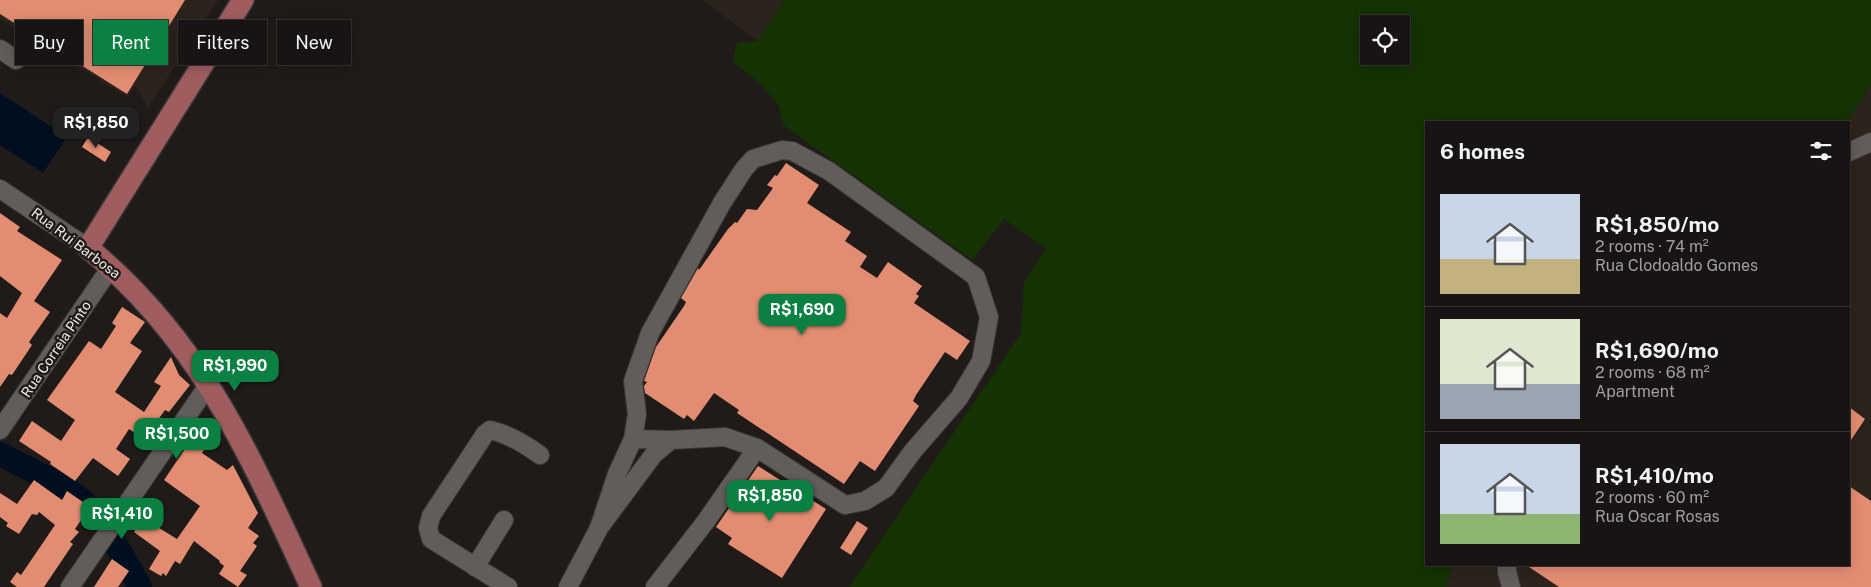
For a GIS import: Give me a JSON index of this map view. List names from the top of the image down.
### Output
{
  "streets": {
    "main road": ["Rua Rui Barbosa"],
    "street": ["Rua Correia Pinto"]
  },
  "crossings": [
    ["Rua Rui Barbosa", "Rua Correia Pinto"]
  ],
  "page": {
    "chip": [
      "Buy",
      "Rent",
      "Filters",
      "New"
    ],
    "price": [
      "R$1,850",
      "R$1,690",
      "R$1,990",
      "R$1,500",
      "R$1,850",
      "R$1,410"
    ],
    "heading": "6 homes",
    "list": [
      {
        "name": "R$1,850/mo",
        "note": "2 rooms · 74 m² · Rua Clodoaldo Gomes"
      },
      {
        "name": "R$1,690/mo",
        "note": "2 rooms · 68 m² · Apartment"
      },
      {
        "name": "R$1,410/mo",
        "note": "2 rooms · 60 m² · Rua Oscar Rosas"
      }
    ]
  }
}
